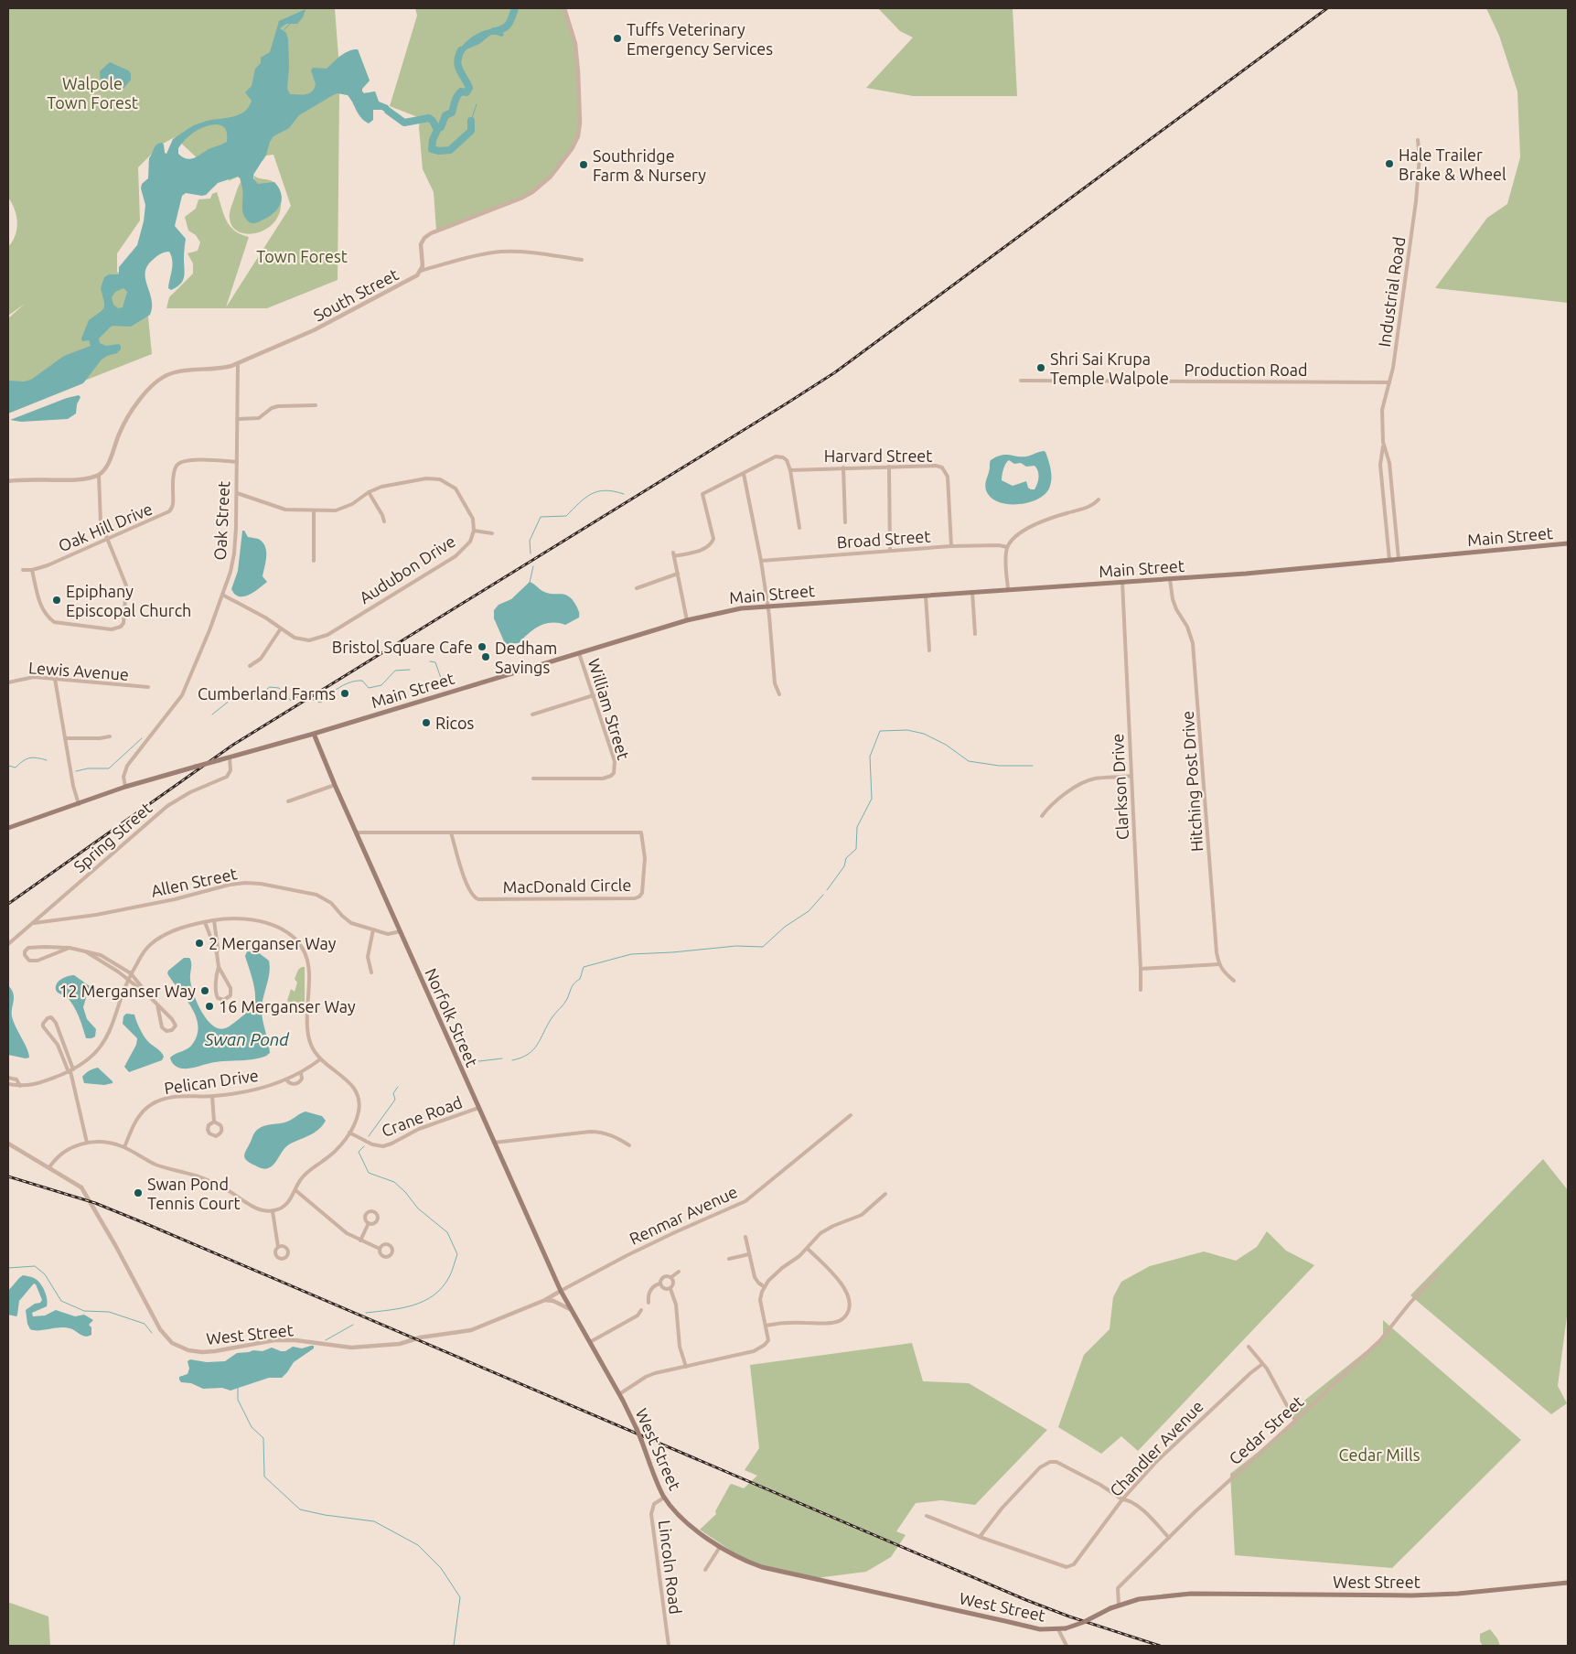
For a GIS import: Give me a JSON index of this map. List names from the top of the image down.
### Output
{
  "streets": {
    "main road": ["Main Street", "Norfolk Street", "West Street"],
    "street": [
      "Industrial Road",
      "South Street",
      "Production Road",
      "Harvard Street",
      "Oak Street",
      "Oak Hill Drive",
      "Broad Street",
      "Audubon Drive",
      "Lewis Avenue",
      "William Street",
      "Hitching Post Drive",
      "Clarkson Drive",
      "Spring Street",
      "Allen Street",
      "MacDonald Circle",
      "Pelican Drive",
      "Crane Road",
      "Renmar Avenue",
      "Cedar Street",
      "Chandler Avenue",
      "Lincoln Road"
    ]
  },
  "crossings": [
    ["Industrial Road", "Production Road"],
    ["Industrial Road", "Main Street"],
    ["South Street", "Oak Street"],
    ["Harvard Street", "Broad Street"],
    ["Oak Street", "Oak Hill Drive"],
    ["Oak Street", "Main Street"],
    ["Oak Street", "Audubon Drive"],
    ["Main Street", "William Street"],
    ["Main Street", "Hitching Post Drive"],
    ["Main Street", "Clarkson Drive"],
    ["Main Street", "Spring Street"],
    ["Main Street", "Norfolk Street"],
    ["Spring Street", "Allen Street"],
    ["Allen Street", "Norfolk Street"],
    ["MacDonald Circle", "Norfolk Street"],
    ["Norfolk Street", "Crane Road"],
    ["Norfolk Street", "Renmar Avenue"],
    ["Norfolk Street", "West Street"],
    ["Renmar Avenue", "West Street"],
    ["West Street", "Cedar Street"],
    ["West Street", "Lincoln Road"]
  ],
  "water": ["Swan Pond"],
  "parks": ["Walpole Town Forest", "Town Forest", "Cedar Mills"],
  "places": [
    "Tuffs Veterinary Emergency Services",
    "Hale Trailer Brake & Wheel",
    "Southridge Farm & Nursery",
    "Shri Sai Krupa Temple Walpole",
    "Epiphany Episcopal Church",
    "Bristol Square Cafe",
    "Dedham Savings",
    "Cumberland Farms",
    "Ricos",
    "2 Merganser Way",
    "12 Merganser Way",
    "16 Merganser Way",
    "Swan Pond Tennis Court"
  ]
}
